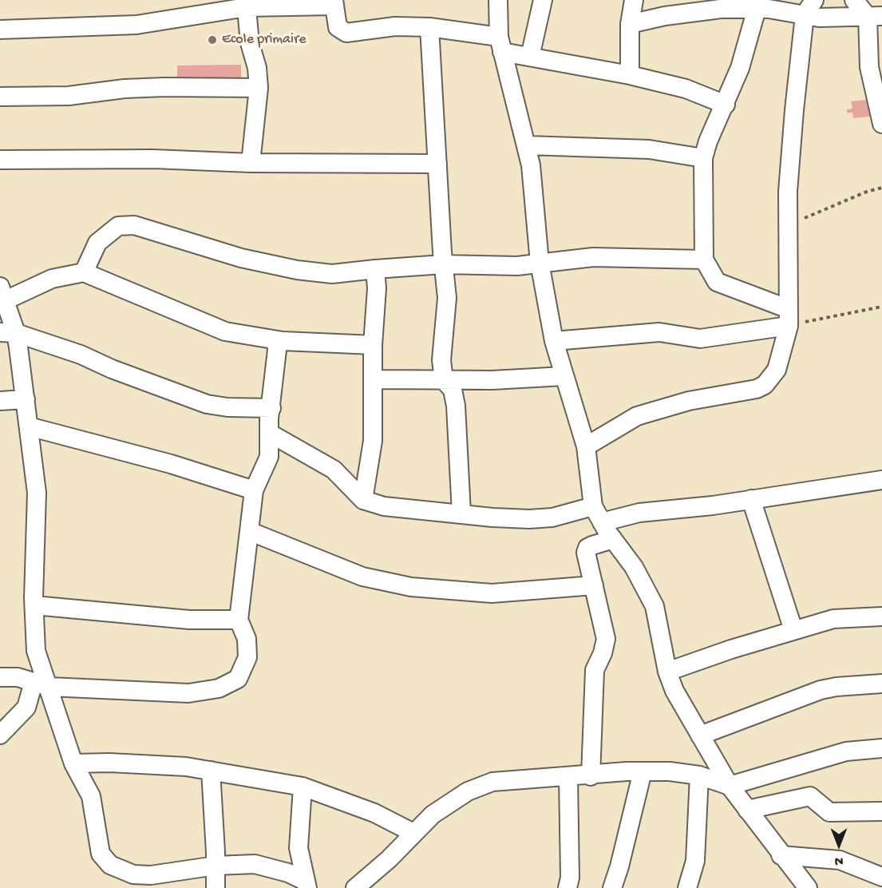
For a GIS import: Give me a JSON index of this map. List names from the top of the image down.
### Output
{
  "places": ["Ecole primaire"],
  "north": "bottom"
}
